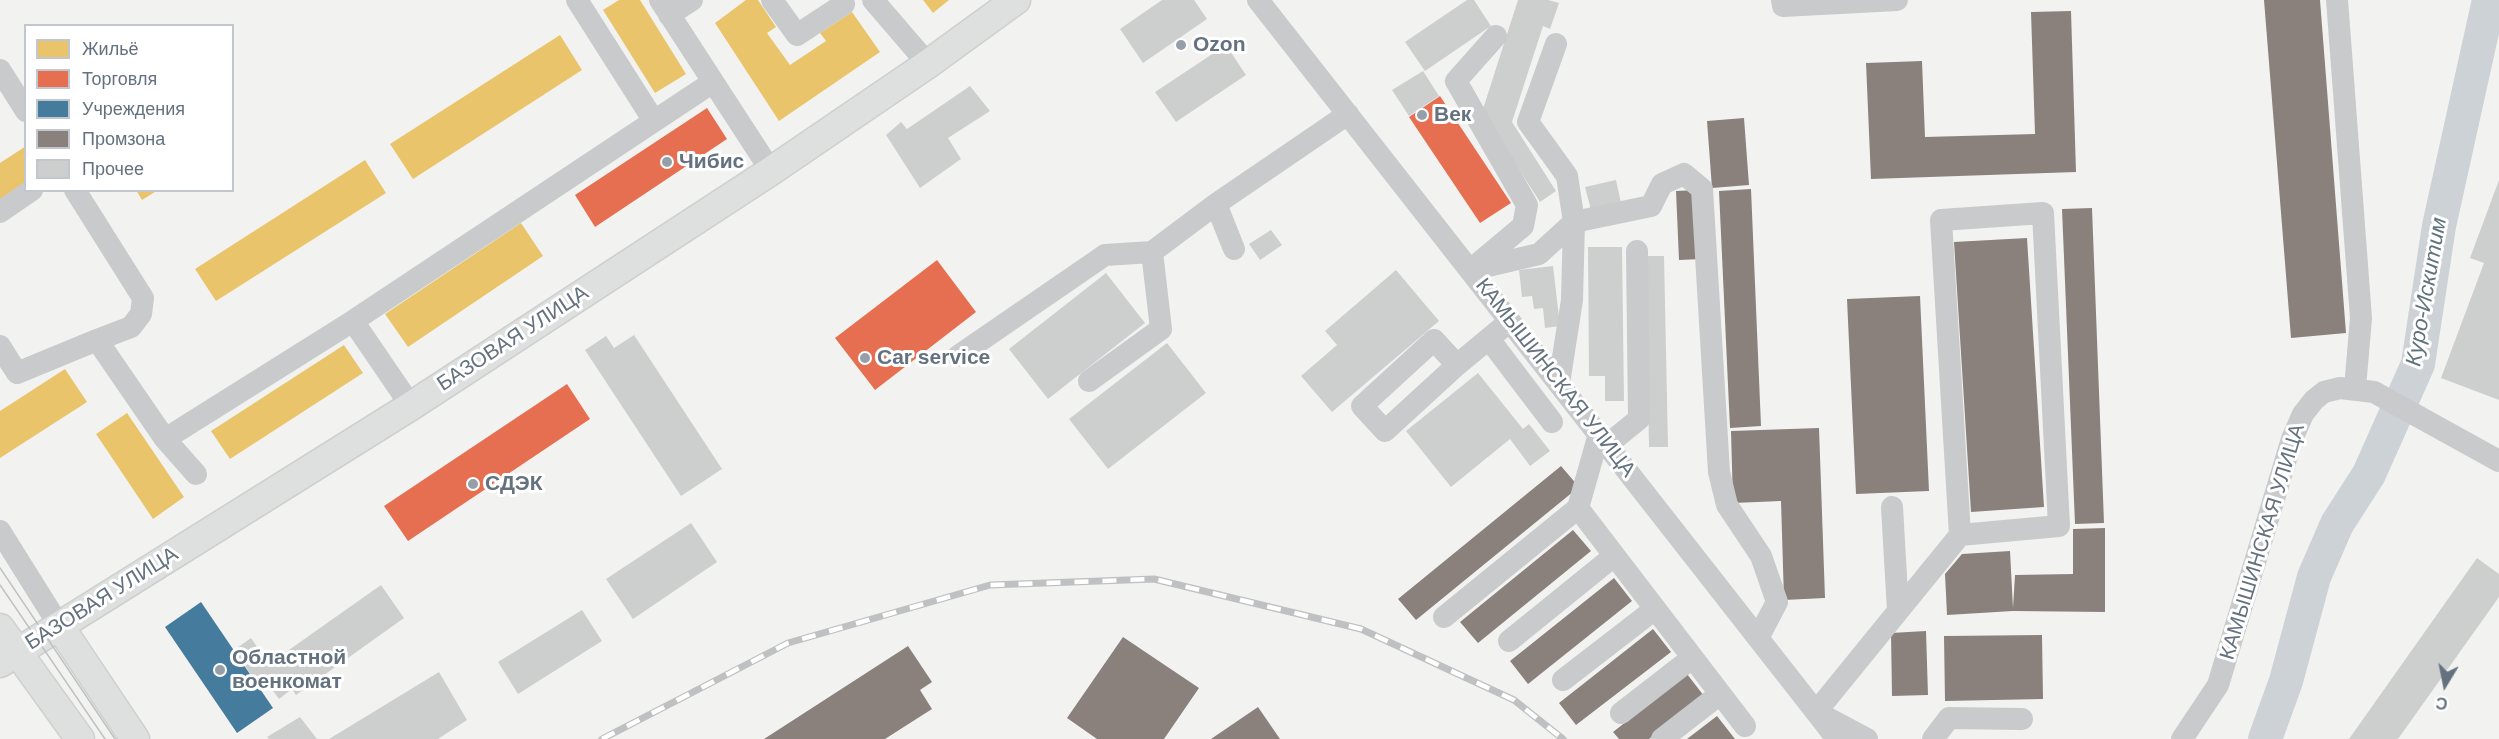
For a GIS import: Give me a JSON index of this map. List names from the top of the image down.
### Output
{
  "streets": {
    "main road": ["БАЗОВАЯ УЛИЦА"],
    "street": ["КАМЫШИНСКАЯ УЛИЦА"]
  },
  "water": ["Куро-Искитим"],
  "places": [
    "Ozon",
    "Век",
    "Чибис",
    "Car service",
    "СДЭК",
    "Областной военкомат"
  ],
  "legend": [
    "Жильё",
    "Торговля",
    "Учреждения",
    "Промзона",
    "Прочее"
  ],
  "north": "bottom"
}
